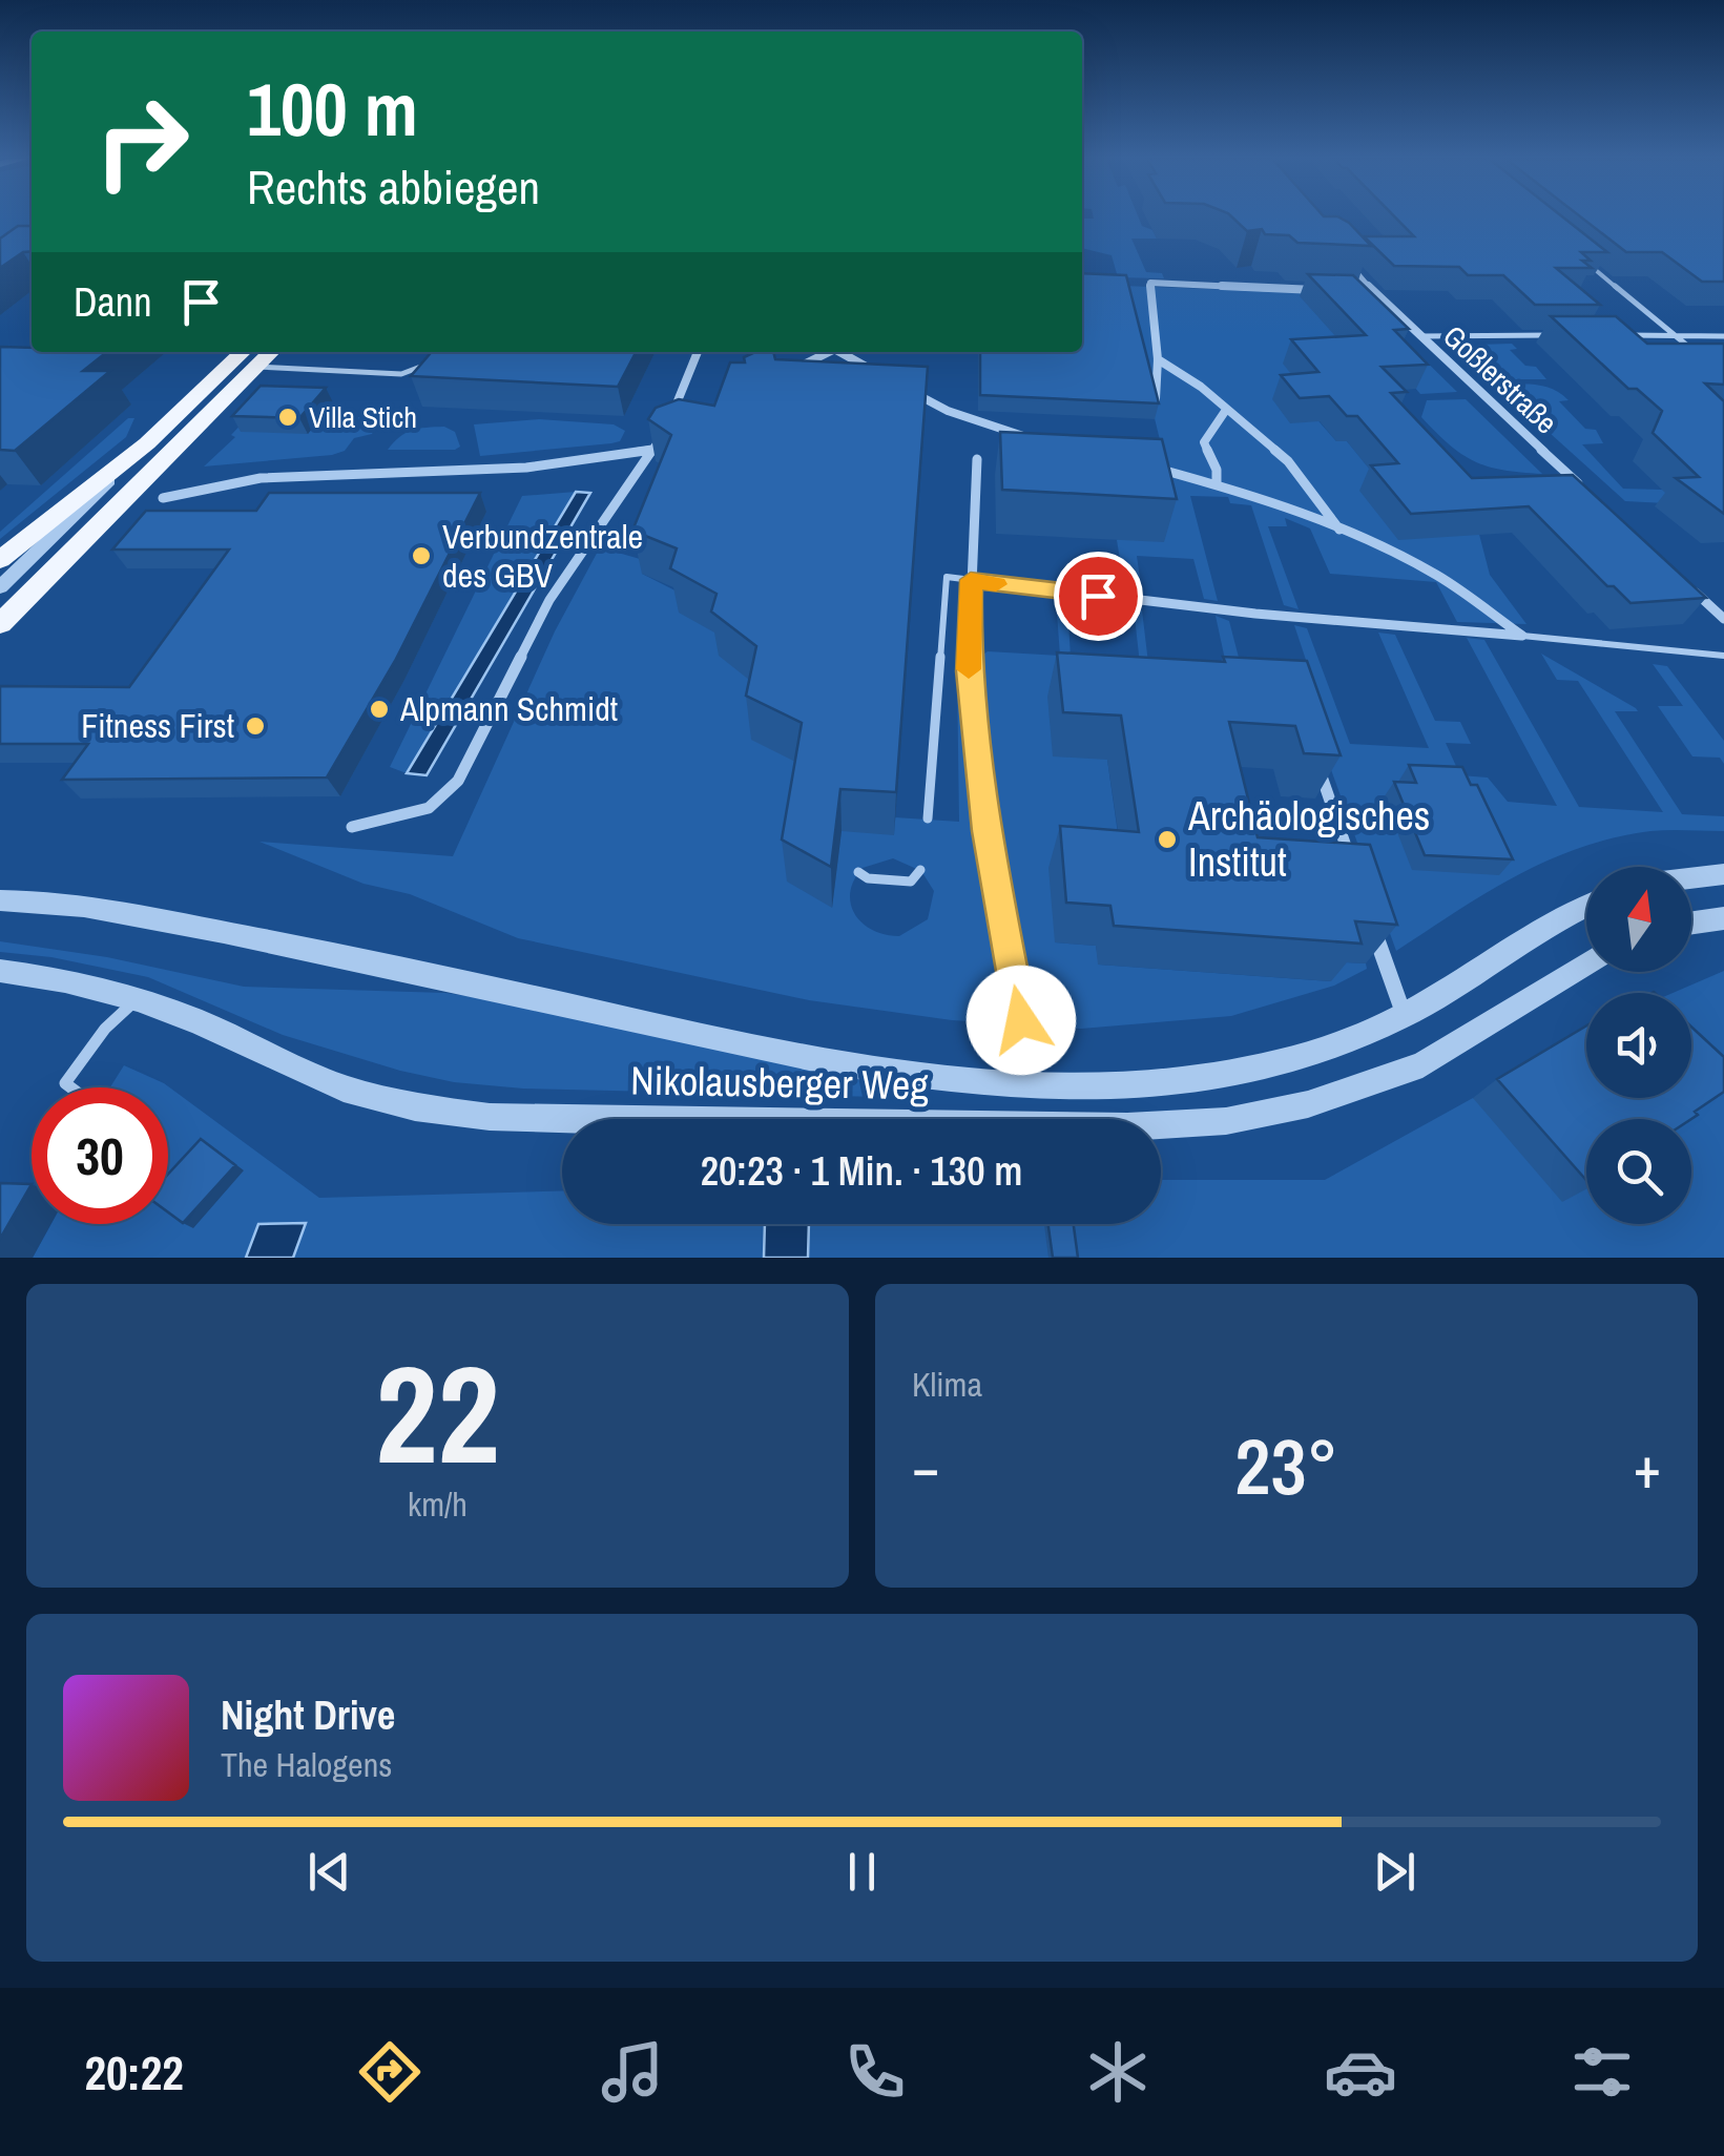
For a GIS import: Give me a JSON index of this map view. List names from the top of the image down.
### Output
{
  "streets": {
    "street": ["Goßlerstraße", "Nikolausberger Weg"]
  },
  "places": [
    "Villa Stich",
    "Verbundzentrale des GBV",
    "Alpmann Schmidt",
    "Fitness First",
    "Archäologisches Institut"
  ],
  "north": "top",
  "page": {
    "turn": ["100 m", "Rechts abbiegen"],
    "then": "Dann",
    "limit": "30",
    "trip": "20:23 · 1 Min. · 130 m",
    "tile": [
      ["22", "km/h"],
      "Klima"
    ],
    "heat": ["−", "23°", "+"],
    "song": ["Night Drive", "The Halogens"],
    "tabs": "20:22"
  }
}
